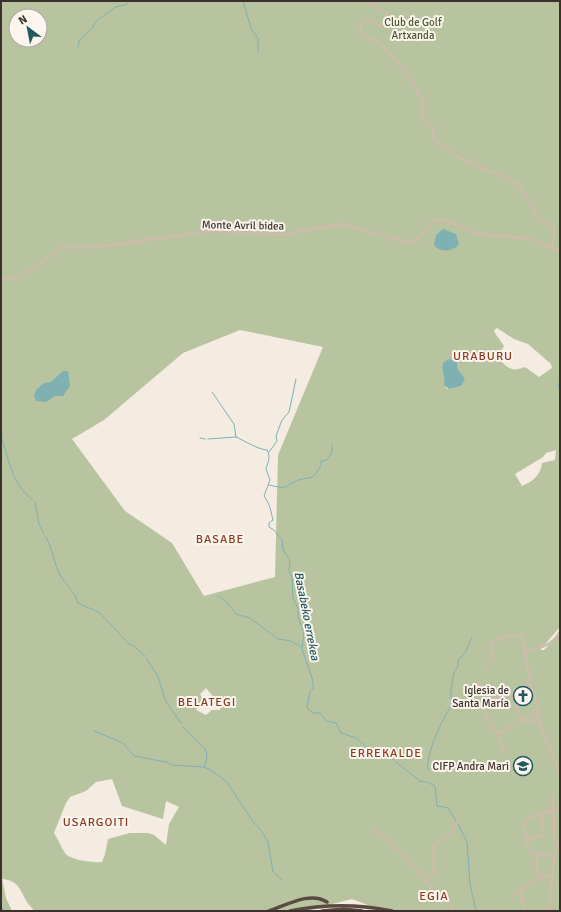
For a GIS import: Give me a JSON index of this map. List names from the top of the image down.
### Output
{
  "streets": {
    "street": ["Monte Avril bidea"]
  },
  "districts": [
    "URABURU",
    "BASABE",
    "BELATEGI",
    "ERREKALDE",
    "USARGOITI",
    "EGIA"
  ],
  "water": ["Basabeko errekea"],
  "parks": ["Club de Golf Artxanda"],
  "places": {
    "church": ["Iglesia de Santa María"],
    "school or university": ["CIFP Andra Mari"]
  },
  "north": "top left"
}
